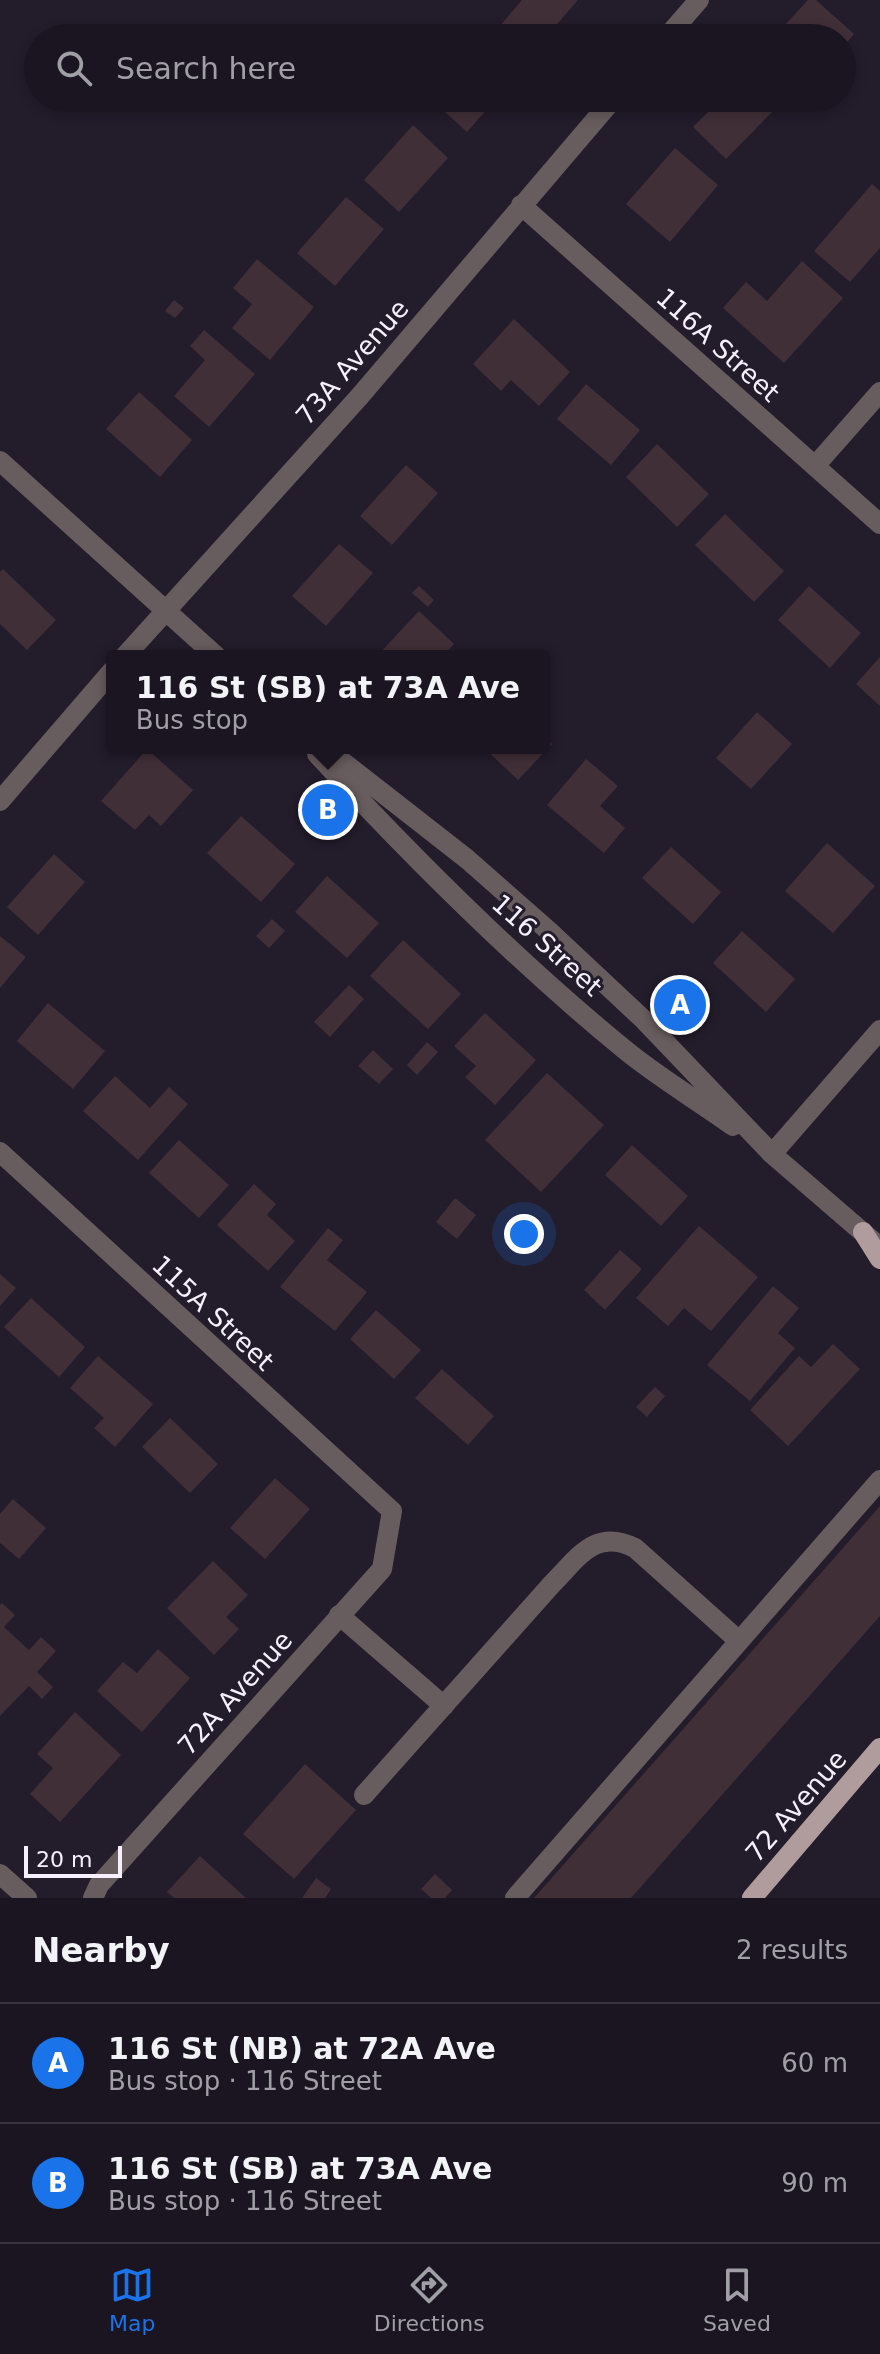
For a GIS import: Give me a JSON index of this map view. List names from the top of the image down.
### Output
{
  "streets": {
    "main road": ["72 Avenue"],
    "street": [
      "116A Street",
      "73A Avenue",
      "116 Street",
      "115A Street",
      "72A Avenue"
    ]
  },
  "crossings": [
    ["116A Street", "73A Avenue"],
    ["115A Street", "72A Avenue"]
  ],
  "scale_bar": "20 m",
  "page": {
    "search": "Search here",
    "popup": ["116 St (SB) at 73A Ave", "Bus stop"],
    "pins": ["B", "A"],
    "scale": "20 m",
    "heading": ["Nearby", "2 results"],
    "list": [
      {
        "mark": "A",
        "name": "116 St (NB) at 72A Ave",
        "note": "Bus stop · 116 Street",
        "value": "60 m"
      },
      {
        "mark": "B",
        "name": "116 St (SB) at 73A Ave",
        "note": "Bus stop · 116 Street",
        "value": "90 m"
      }
    ],
    "nav": ["Map", "Directions", "Saved"]
  }
}
